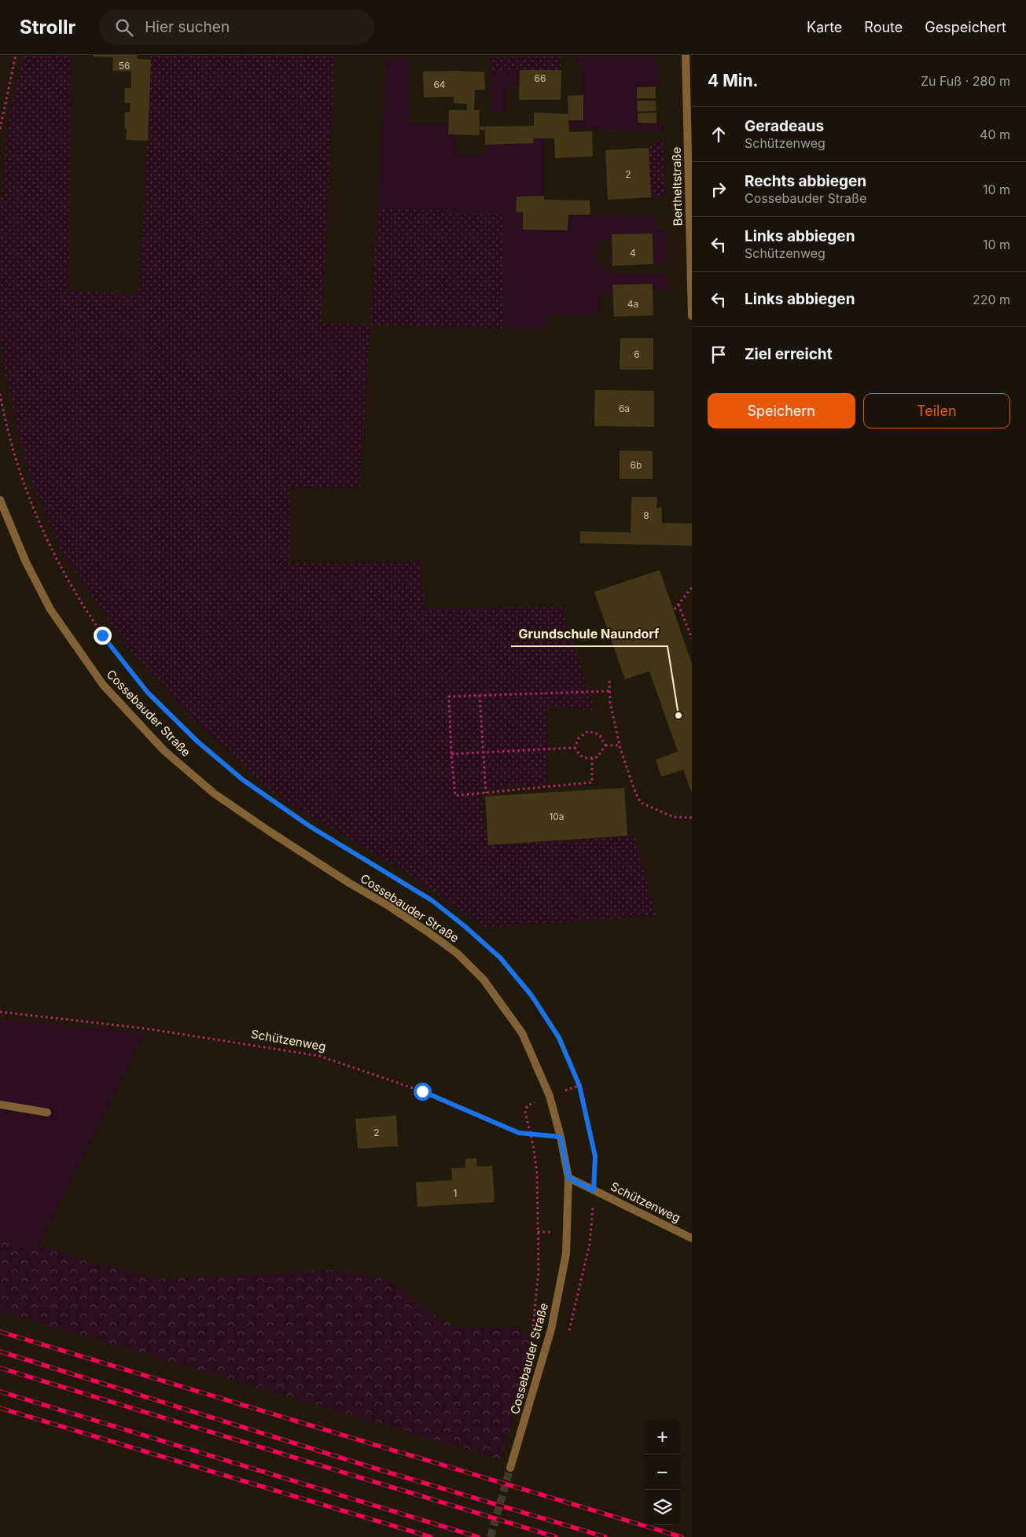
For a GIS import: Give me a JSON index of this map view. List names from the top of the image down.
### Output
{
  "streets": {
    "street": ["Bertheltstraße", "Cossebauder Straße", "Schützenweg"]
  },
  "crossings": [
    ["Cossebauder Straße", "Schützenweg"]
  ],
  "places": ["Grundschule Naundorf"],
  "house_numbers": [
    "56",
    "66",
    "64",
    "2",
    "4",
    "4a",
    "6",
    "6a",
    "6b",
    "8",
    "10a",
    "2",
    "1"
  ],
  "page": {
    "header": "Strollr",
    "search": "Hier suchen",
    "nav": ["Karte", "Route", "Gespeichert"],
    "heading": ["4 Min.", "Zu Fuß · 280 m"],
    "list": [
      ["Geradeaus", "Schützenweg", "40 m"],
      ["Rechts abbiegen", "Cossebauder Straße", "10 m"],
      ["Links abbiegen", "Schützenweg", "10 m"],
      ["Links abbiegen", "220 m"],
      "Ziel erreicht"
    ],
    "buttons": ["Speichern", "Teilen"],
    "map_buttons": ["+", "−"]
  }
}
